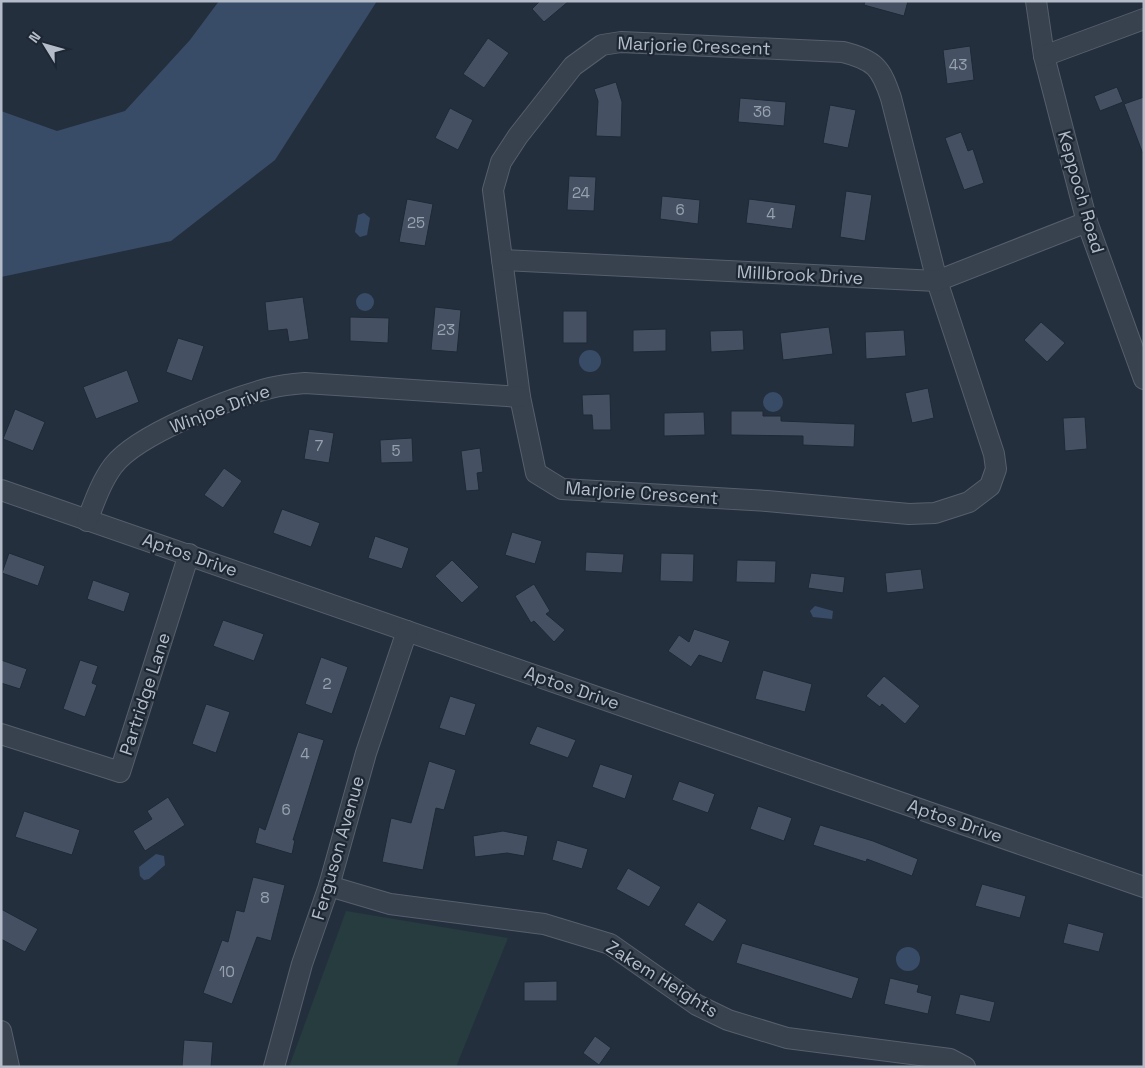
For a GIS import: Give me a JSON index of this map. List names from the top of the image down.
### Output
{
  "streets": {
    "street": [
      "Marjorie Crescent",
      "Keppoch Road",
      "Millbrook Drive",
      "Winjoe Drive",
      "Aptos Drive",
      "Partridge Lane",
      "Ferguson Avenue",
      "Zakem Heights"
    ]
  },
  "crossings": [
    ["Marjorie Crescent", "Millbrook Drive"],
    ["Marjorie Crescent", "Winjoe Drive"],
    ["Keppoch Road", "Millbrook Drive"],
    ["Winjoe Drive", "Aptos Drive"],
    ["Aptos Drive", "Partridge Lane"],
    ["Aptos Drive", "Ferguson Avenue"],
    ["Ferguson Avenue", "Zakem Heights"]
  ],
  "house_numbers": [
    "43",
    "36",
    "24",
    "6",
    "4",
    "25",
    "23",
    "7",
    "5",
    "2",
    "4",
    "6",
    "8",
    "10"
  ],
  "north": "top left"
}
